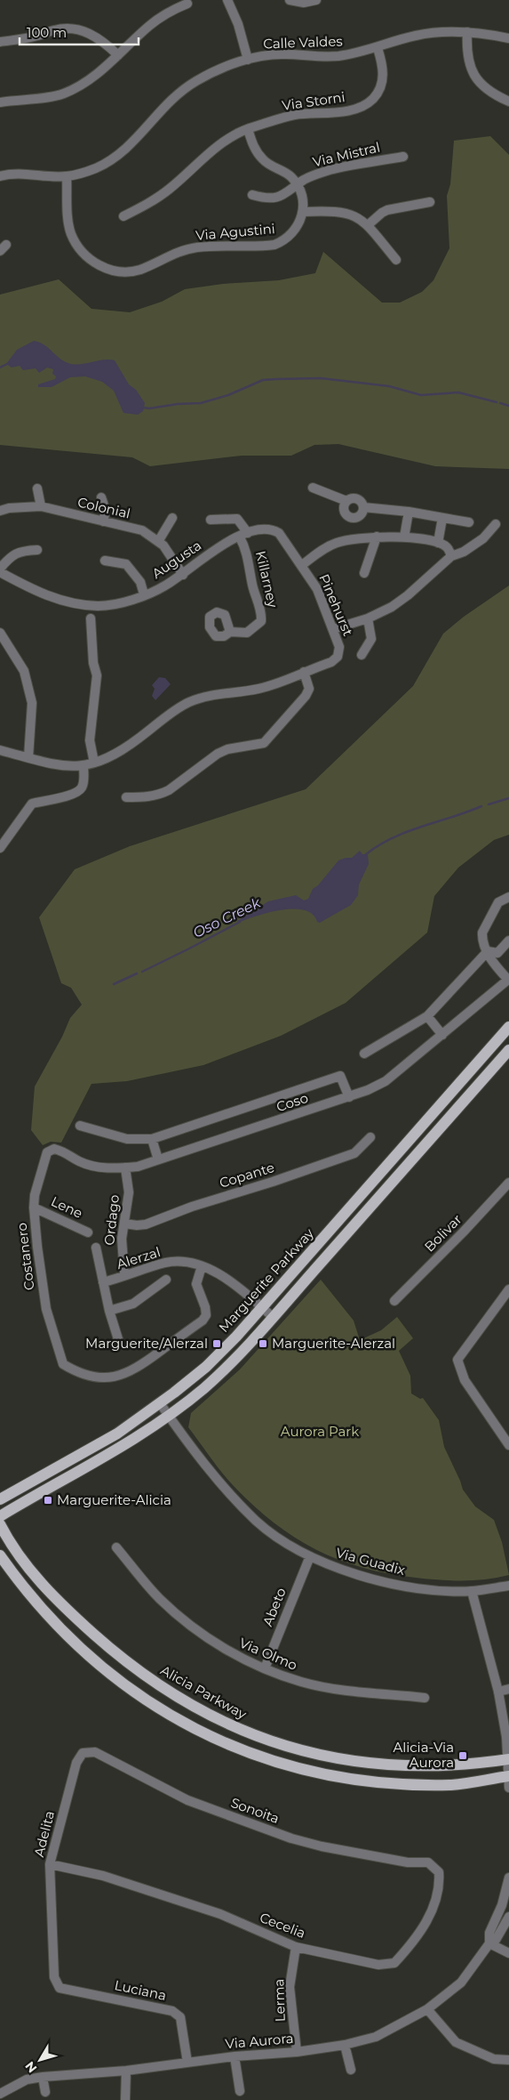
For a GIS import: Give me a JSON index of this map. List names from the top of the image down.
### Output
{
  "streets": {
    "main road": ["Marguerite Parkway", "Alicia Parkway"],
    "street": [
      "Calle Valdes",
      "Via Storni",
      "Via Mistral",
      "Via Agustini",
      "Colonial",
      "Augusta",
      "Killarney",
      "Pinehurst",
      "Coso",
      "Copante",
      "Lene",
      "Ordago",
      "Bolivar",
      "Costanero",
      "Alerzal",
      "Via Guadix",
      "Abeto",
      "Via Olmo",
      "Sonoita",
      "Adelita",
      "Cecelia",
      "Luciana",
      "Lerma",
      "Via Aurora"
    ]
  },
  "crossings": [
    ["Calle Valdes", "Via Storni"],
    ["Calle Valdes", "Via Agustini"],
    ["Colonial", "Augusta"],
    ["Augusta", "Killarney"],
    ["Augusta", "Pinehurst"],
    ["Coso", "Ordago"],
    ["Coso", "Costanero"],
    ["Copante", "Ordago"],
    ["Lene", "Costanero"],
    ["Ordago", "Alerzal"],
    ["Costanero", "Alerzal"],
    ["Alerzal", "Marguerite Parkway"],
    ["Marguerite Parkway", "Via Guadix"],
    ["Via Guadix", "Abeto"],
    ["Abeto", "Via Olmo"],
    ["Sonoita", "Adelita"],
    ["Sonoita", "Cecelia"],
    ["Adelita", "Cecelia"],
    ["Adelita", "Luciana"],
    ["Cecelia", "Lerma"],
    ["Luciana", "Via Aurora"],
    ["Lerma", "Via Aurora"]
  ],
  "water": ["Oso Creek"],
  "parks": ["Aurora Park"],
  "places": {
    "transit": [
      "Marguerite/Alerzal",
      "Marguerite-Alerzal",
      "Marguerite-Alicia",
      "Alicia-Via Aurora"
    ]
  },
  "scale_bar": "100 m",
  "north": "bottom left"
}
